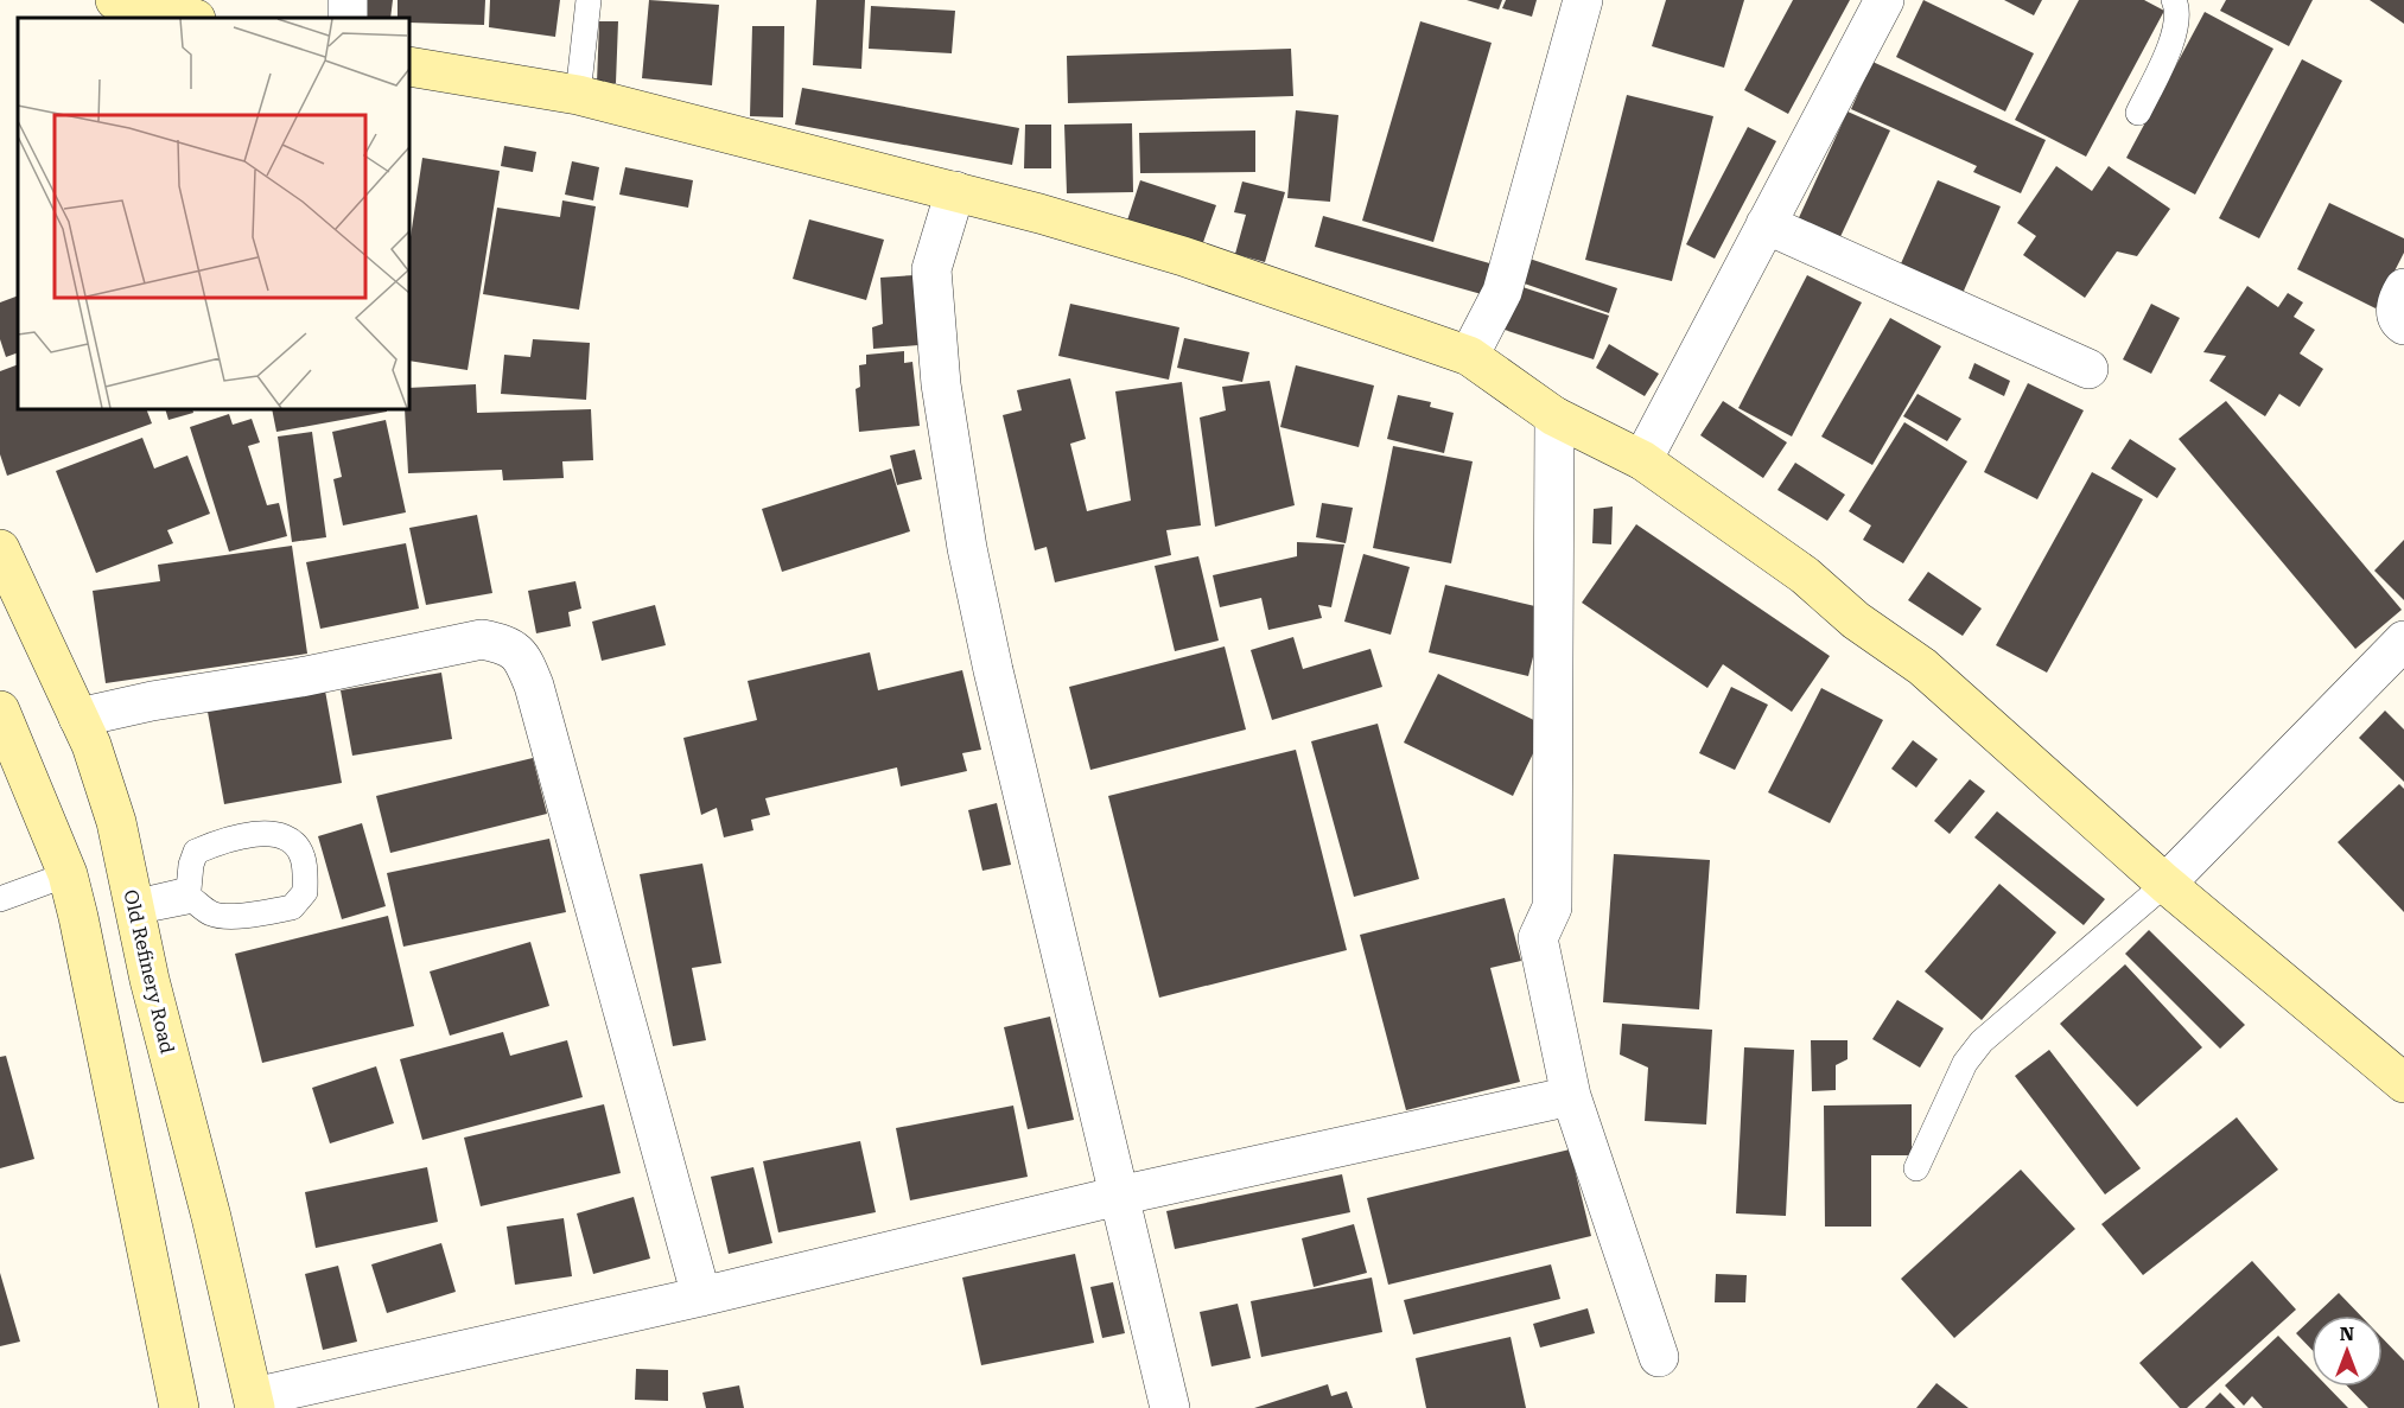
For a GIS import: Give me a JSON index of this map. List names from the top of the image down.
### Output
{
  "streets": {
    "street": ["Old Refinery Road"]
  },
  "north": "top"
}
